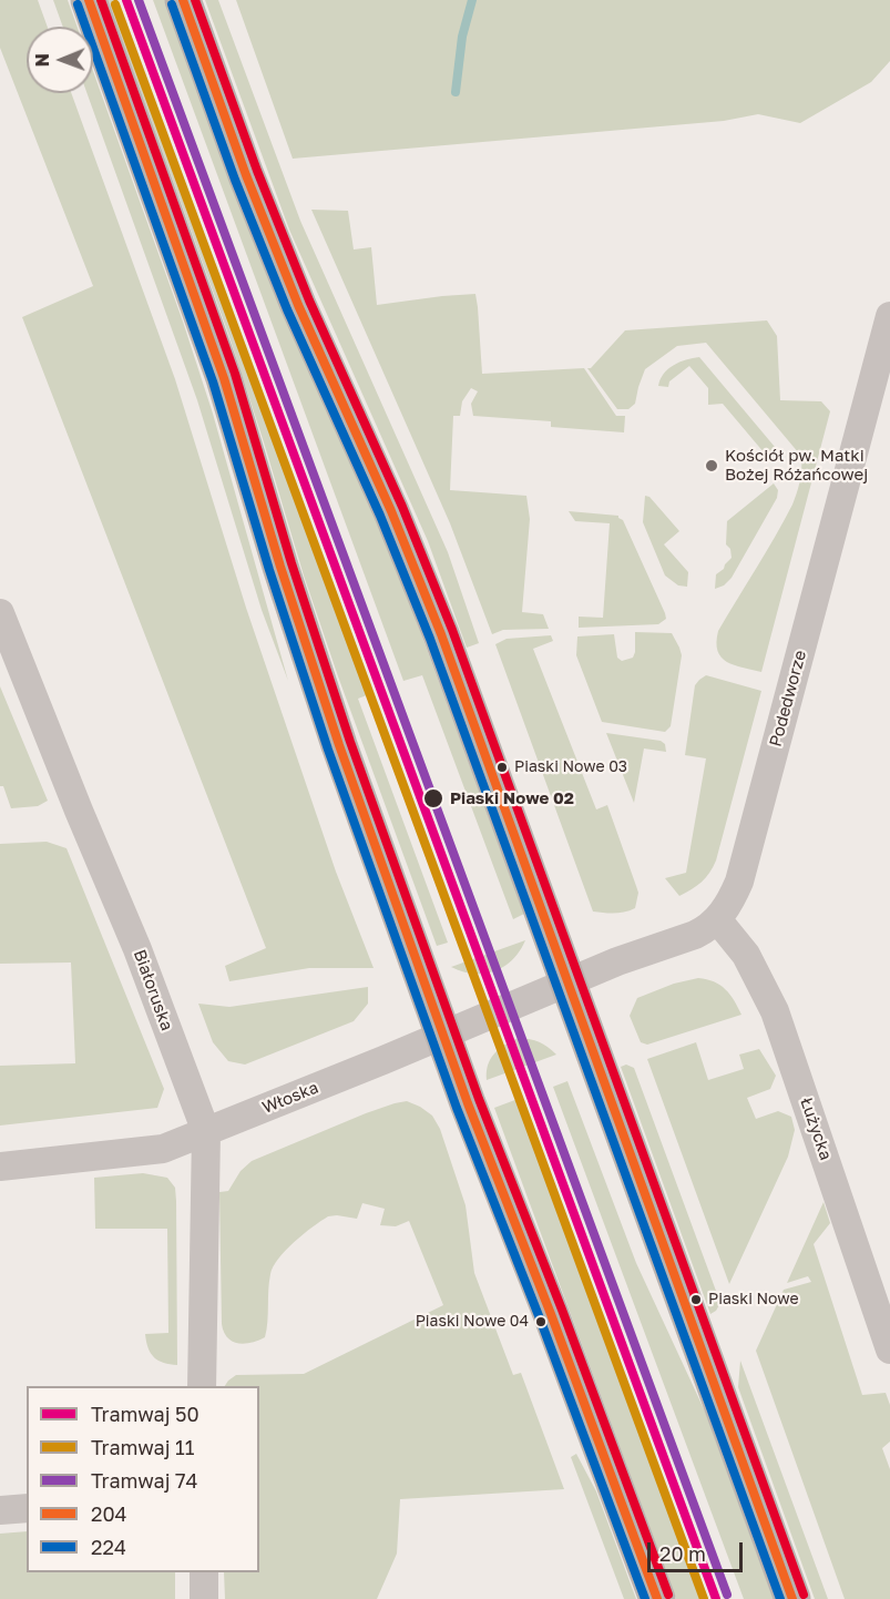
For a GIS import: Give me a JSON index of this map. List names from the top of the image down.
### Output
{
  "streets": {
    "street": [
      "Podedworze",
      "Białoruska",
      "Włoska",
      "Łużycka"
    ]
  },
  "crossings": [
    ["Podedworze", "Włoska"],
    ["Podedworze", "Łużycka"],
    ["Białoruska", "Włoska"]
  ],
  "places": [
    "Kościół pw. Matki Bożej Różańcowej",
    "Piaski Nowe 03",
    "Piaski Nowe 02",
    "Piaski Nowe",
    "Piaski Nowe 04"
  ],
  "lines": [
    "tram line 50",
    "tram line 74",
    "transit line 204",
    "tram line 11",
    "transit line 224"
  ],
  "legend": [
    "Tramwaj 50",
    "Tramwaj 11",
    "Tramwaj 74",
    "204",
    "224"
  ],
  "scale_bar": "20 m",
  "north": "left"
}
